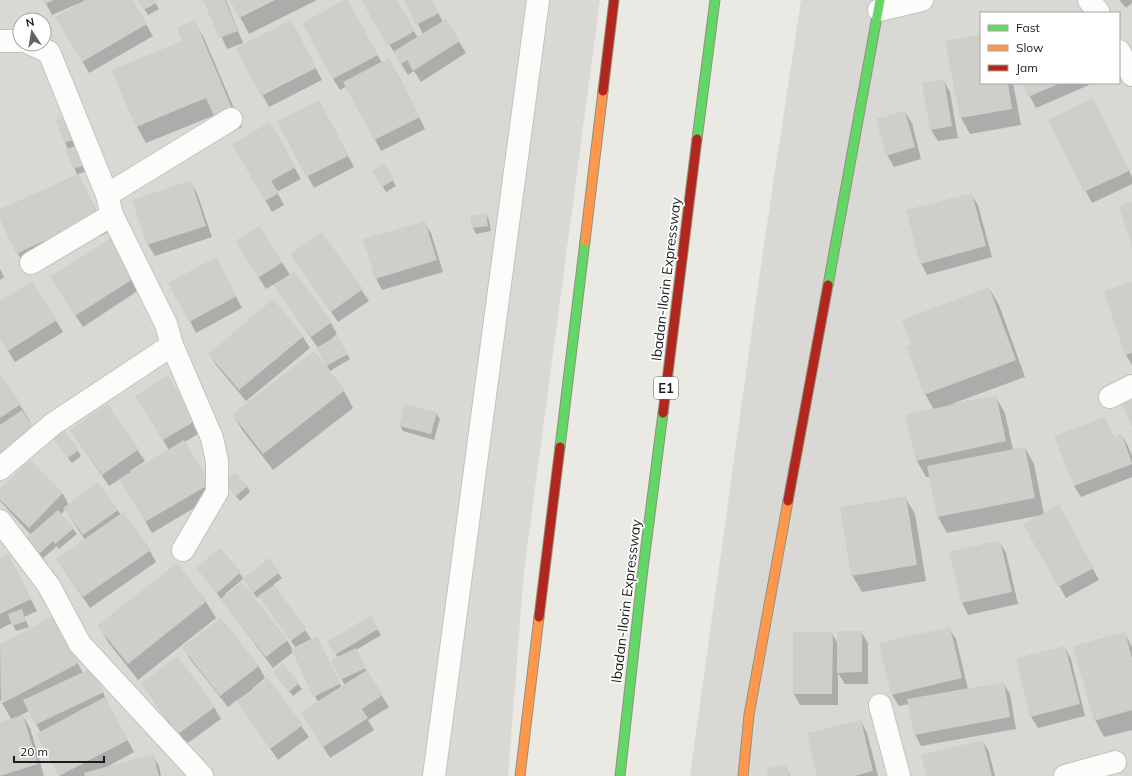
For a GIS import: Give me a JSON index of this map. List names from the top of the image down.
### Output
{
  "streets": {
    "main road": ["Ibadan-Ilorin Expressway", "E1"]
  },
  "legend": ["Fast", "Slow", "Jam"],
  "scale_bar": "20 m",
  "north": "top"
}
